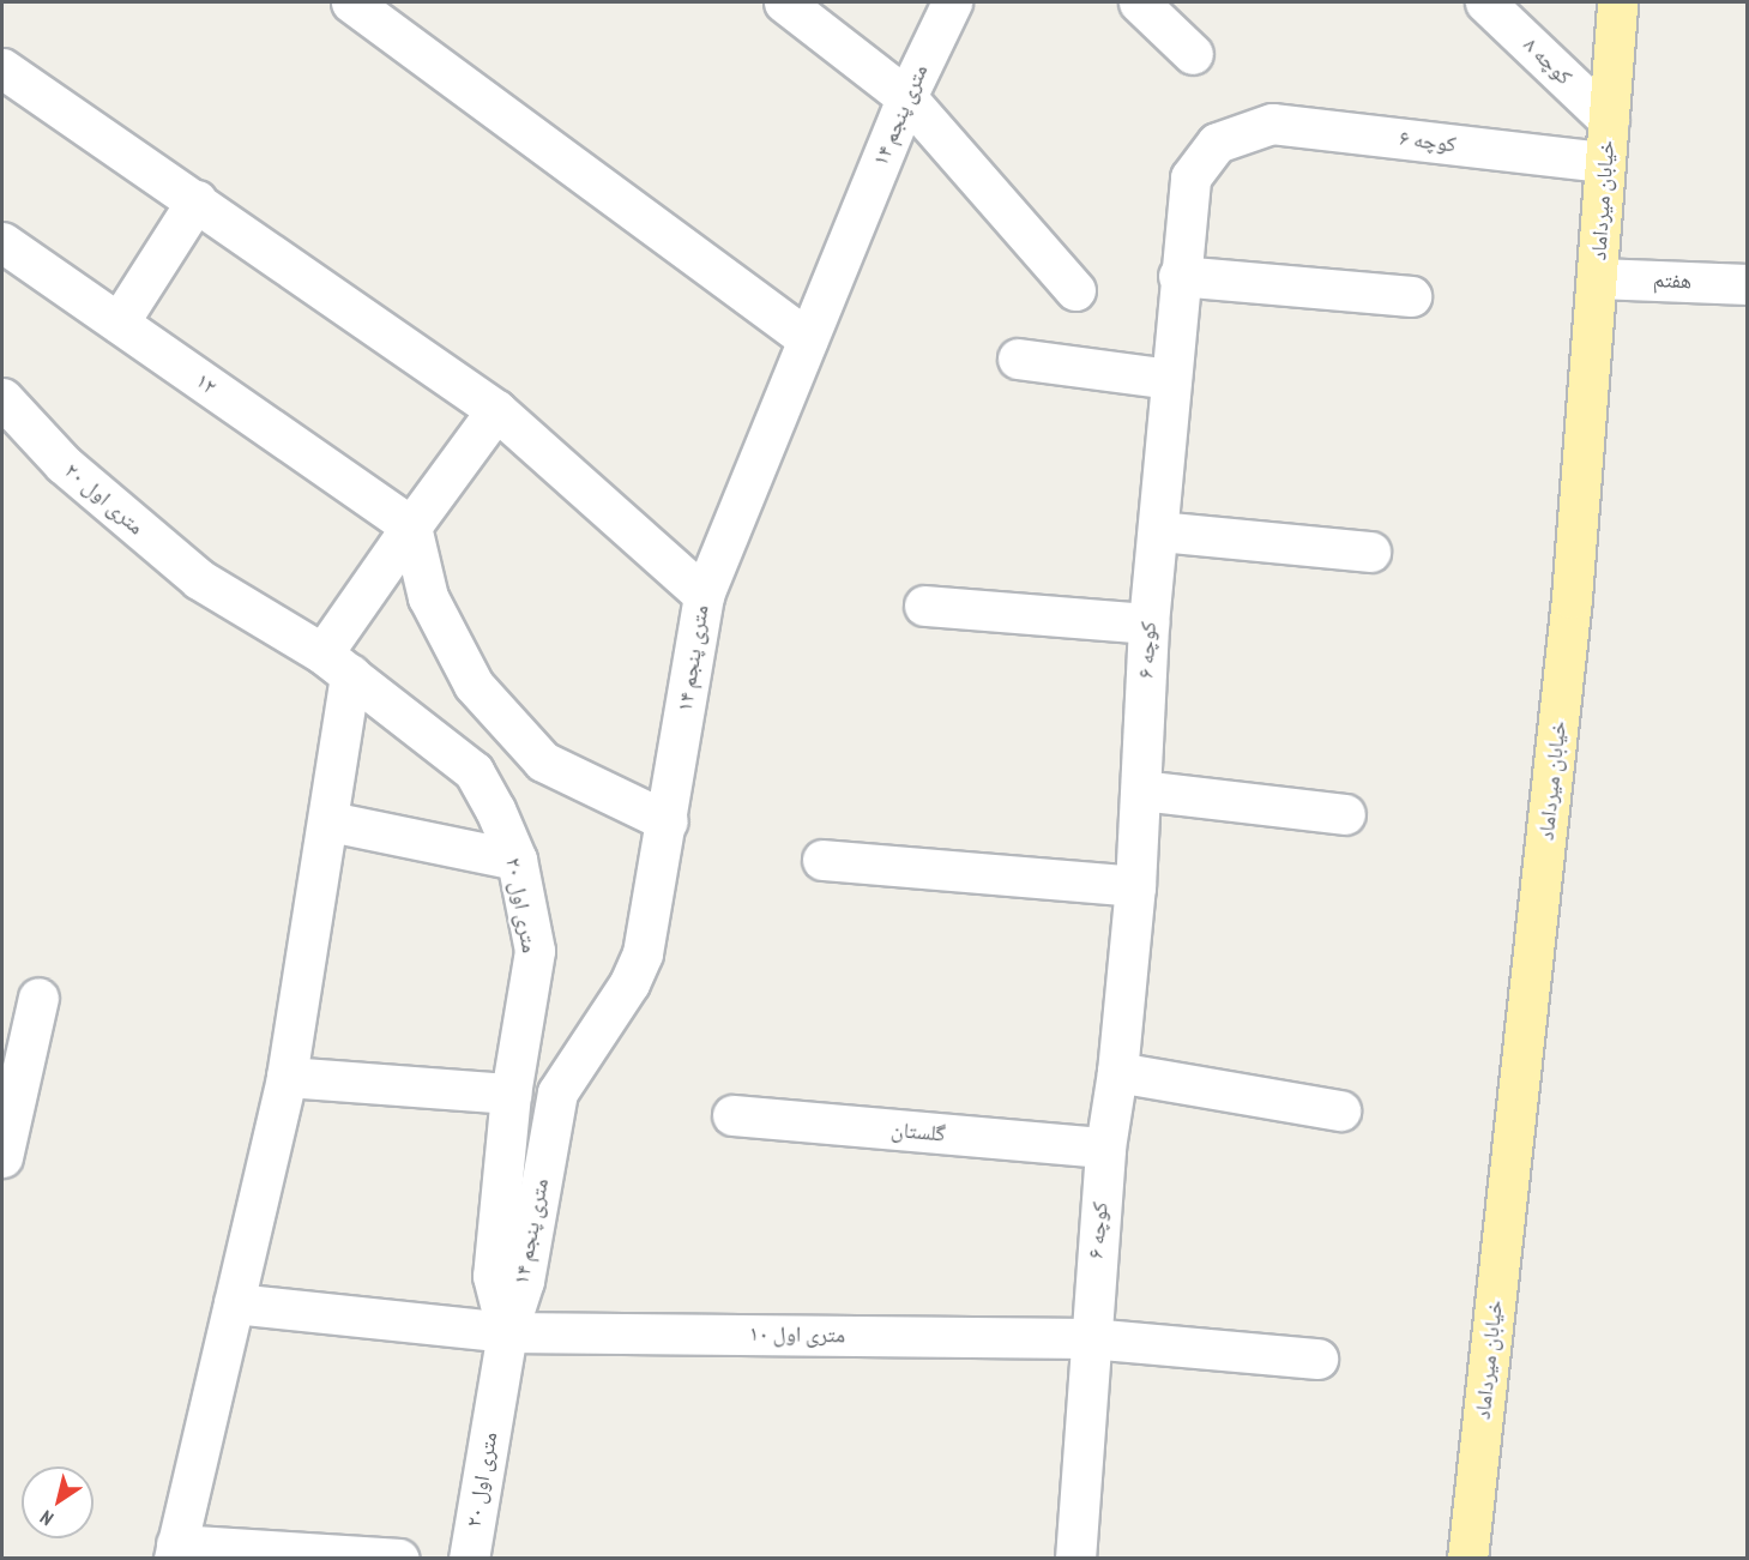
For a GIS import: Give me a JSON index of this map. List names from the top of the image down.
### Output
{
  "streets": {
    "main road": ["خیابان میرداماد"],
    "street": [
      "کوچه ۸",
      "۱۴ متری پنجم",
      "کوچه ۶",
      "هفتم",
      "۱۲",
      "۲۰ متری اول",
      "گلستان",
      "۱۰ متری اول"
    ]
  },
  "crossings": [
    ["کوچه ۸", "خیابان میرداماد"],
    ["۱۴ متری پنجم", "۲۰ متری اول"],
    ["۱۴ متری پنجم", "۱۰ متری اول"],
    ["کوچه ۶", "خیابان میرداماد"],
    ["کوچه ۶", "گلستان"],
    ["کوچه ۶", "۱۰ متری اول"],
    ["خیابان میرداماد", "هفتم"],
    ["۲۰ متری اول", "۱۰ متری اول"]
  ],
  "north": "bottom left"
}
